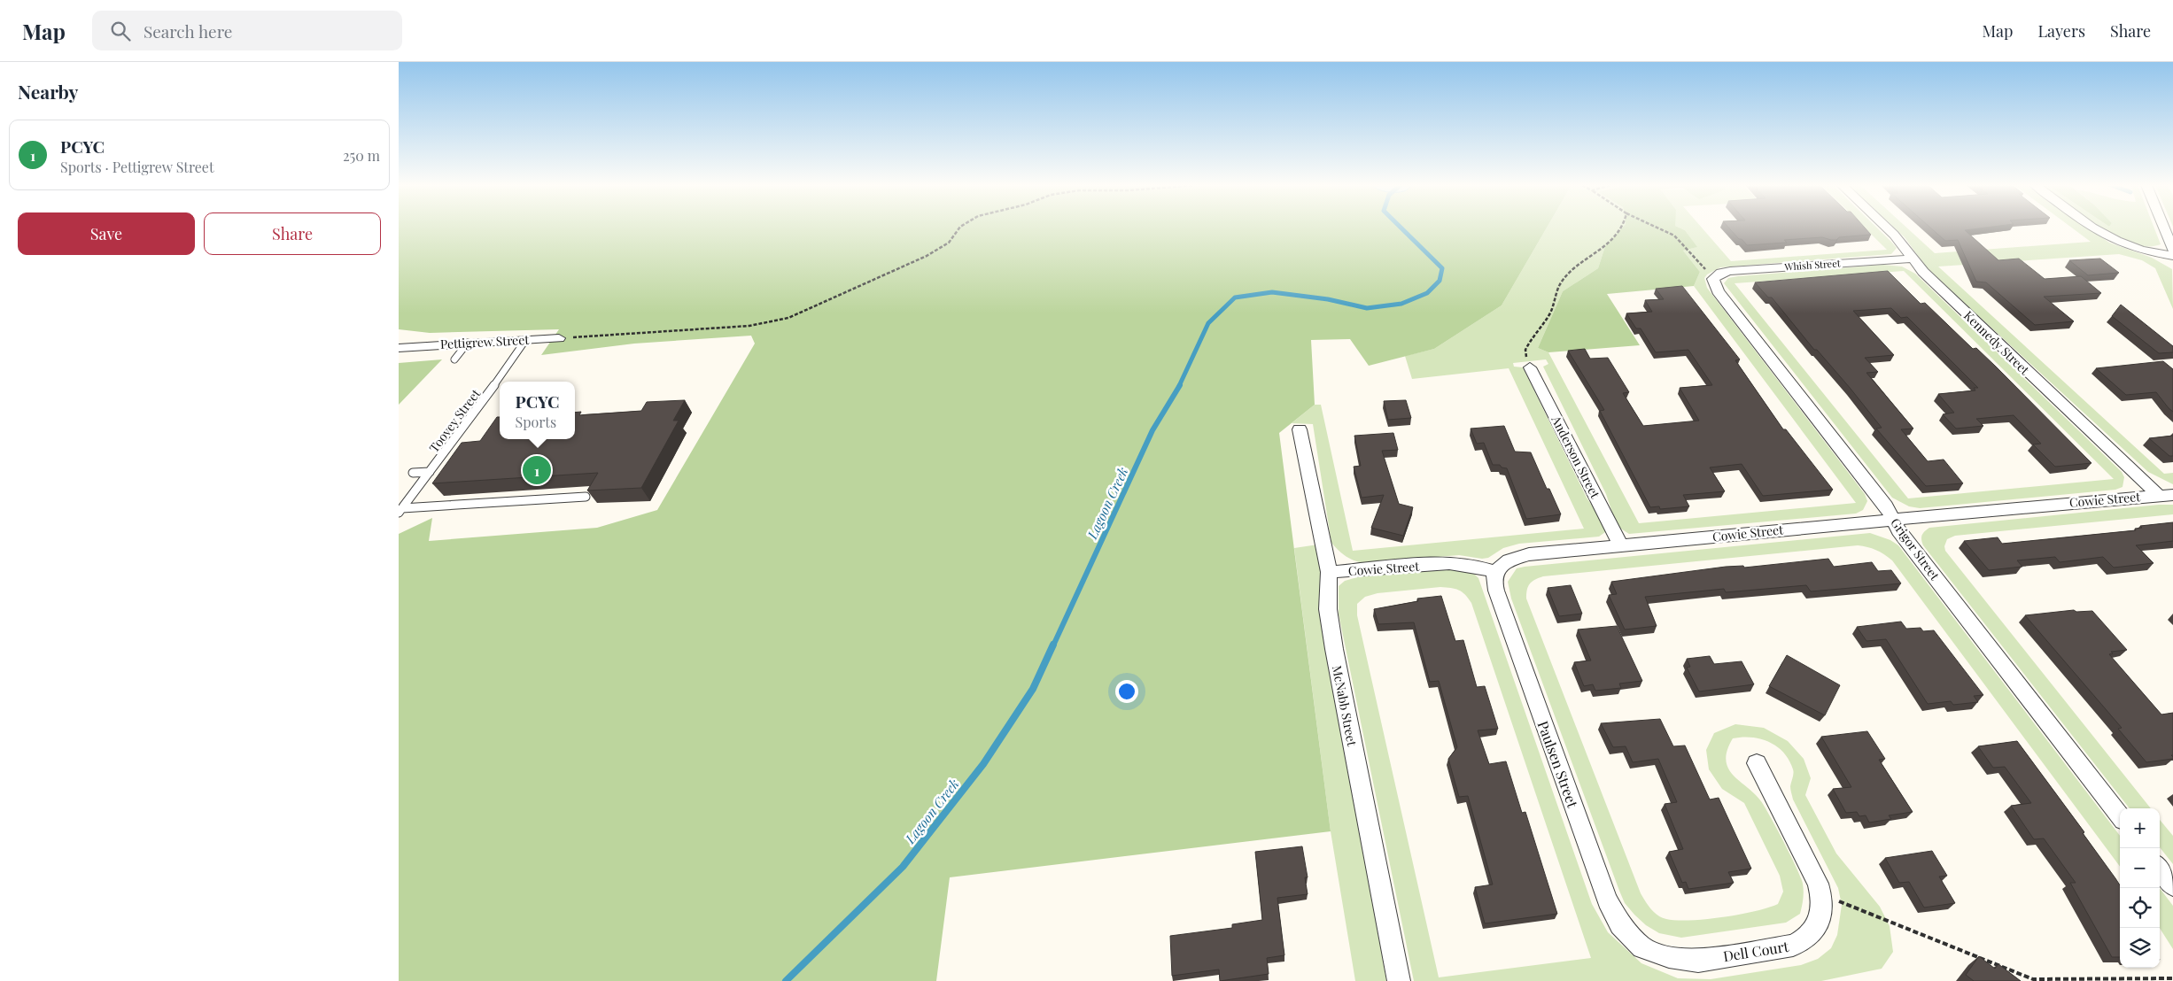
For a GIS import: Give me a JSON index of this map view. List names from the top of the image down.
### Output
{
  "streets": {
    "street": [
      "Whish Street",
      "Pettigrew Street",
      "Kennedy Street",
      "Anderson Street",
      "Cowie Street",
      "Grigor Street",
      "McNabb Street",
      "Paulsen Street",
      "Dell Court"
    ],
    "lane": ["Toovey Street"]
  },
  "crossings": [
    ["Whish Street", "Kennedy Street"],
    ["Whish Street", "Grigor Street"],
    ["Pettigrew Street", "Toovey Street"],
    ["Kennedy Street", "Cowie Street"],
    ["Anderson Street", "Cowie Street"],
    ["Cowie Street", "Grigor Street"],
    ["Cowie Street", "McNabb Street"],
    ["Cowie Street", "Paulsen Street"],
    ["Paulsen Street", "Dell Court"]
  ],
  "water": ["Lagoon Creek"],
  "page": {
    "header": "Map",
    "search": "Search here",
    "nav": ["Map", "Layers", "Share"],
    "heading": "Nearby",
    "list": [
      {
        "mark": "1",
        "name": "PCYC",
        "note": "Sports · Pettigrew Street",
        "value": "250 m"
      }
    ],
    "buttons": ["Save", "Share"],
    "popup": ["PCYC", "Sports"],
    "pins": "1",
    "map_buttons": ["+", "−"]
  }
}
